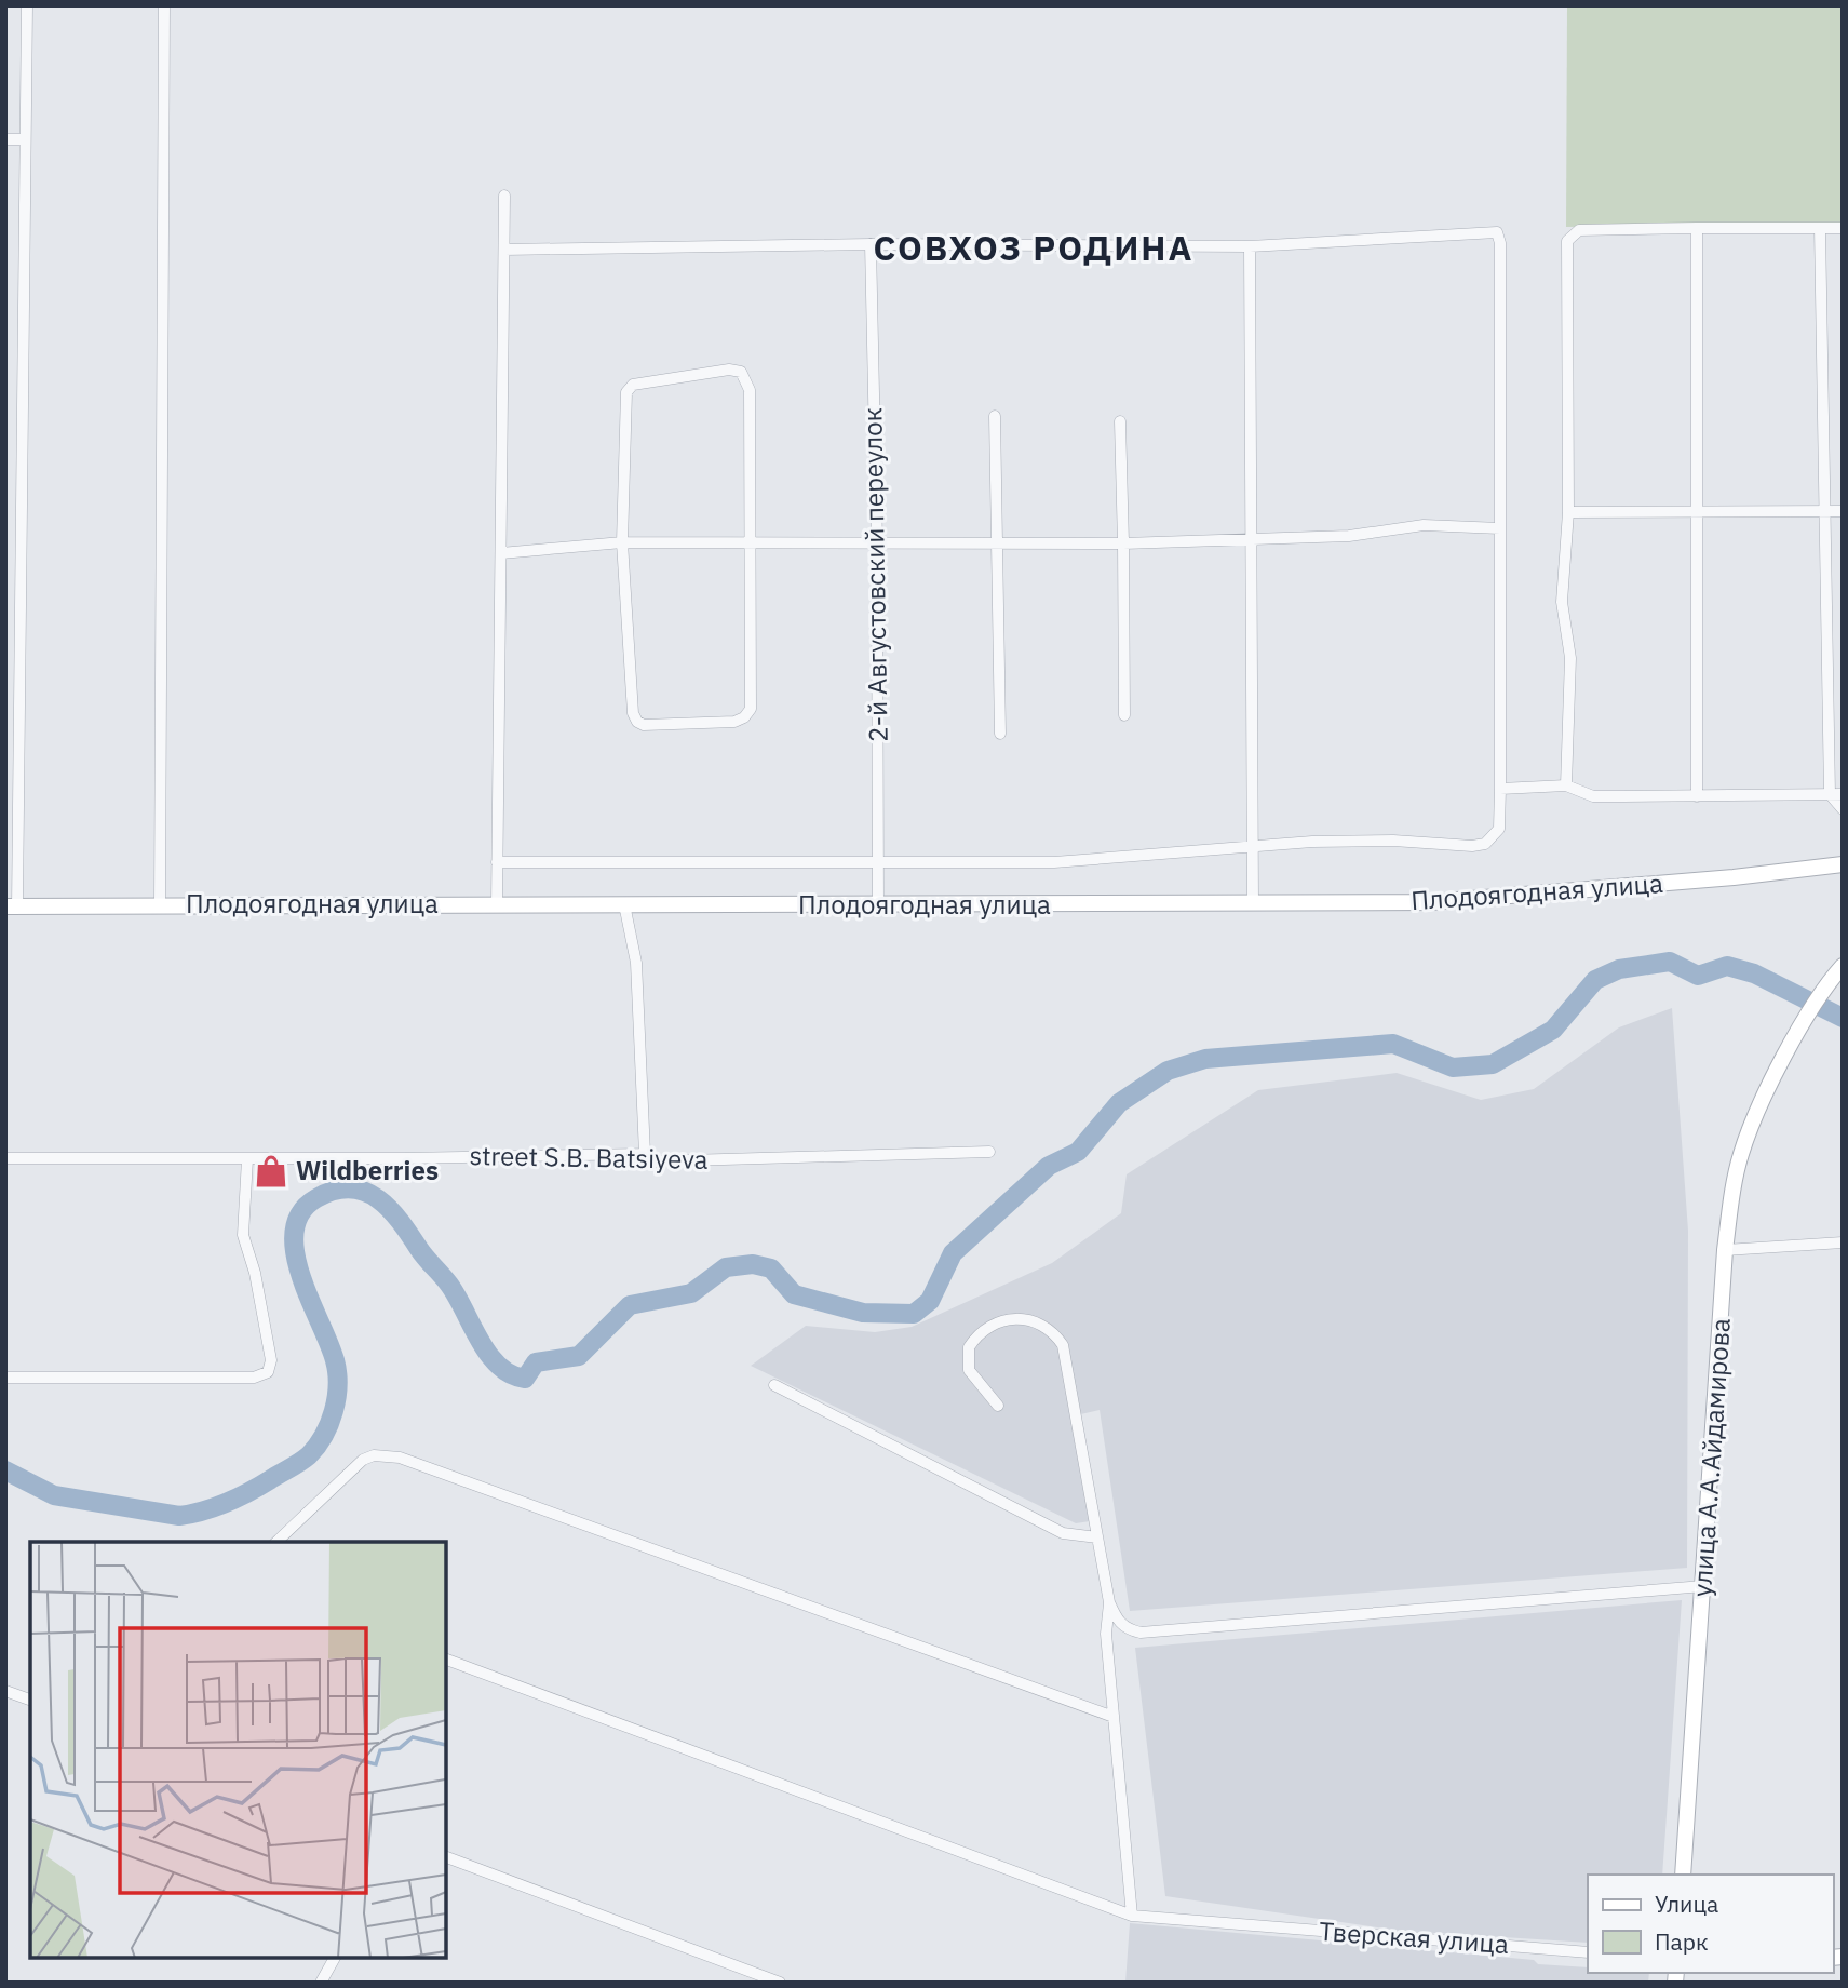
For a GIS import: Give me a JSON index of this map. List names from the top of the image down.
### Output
{
  "streets": {
    "street": [
      "2-й Августовский переулок",
      "Плодоягодная улица",
      "street S.B. Batsiyeva",
      "улица А.А.Айдамирова",
      "Тверская улица"
    ]
  },
  "crossings": [
    ["2-й Августовский переулок", "Плодоягодная улица"]
  ],
  "districts": ["СОВХОЗ РОДИНА"],
  "places": {
    "shop": ["Wildberries"]
  },
  "legend": ["Улица", "Парк"]
}
